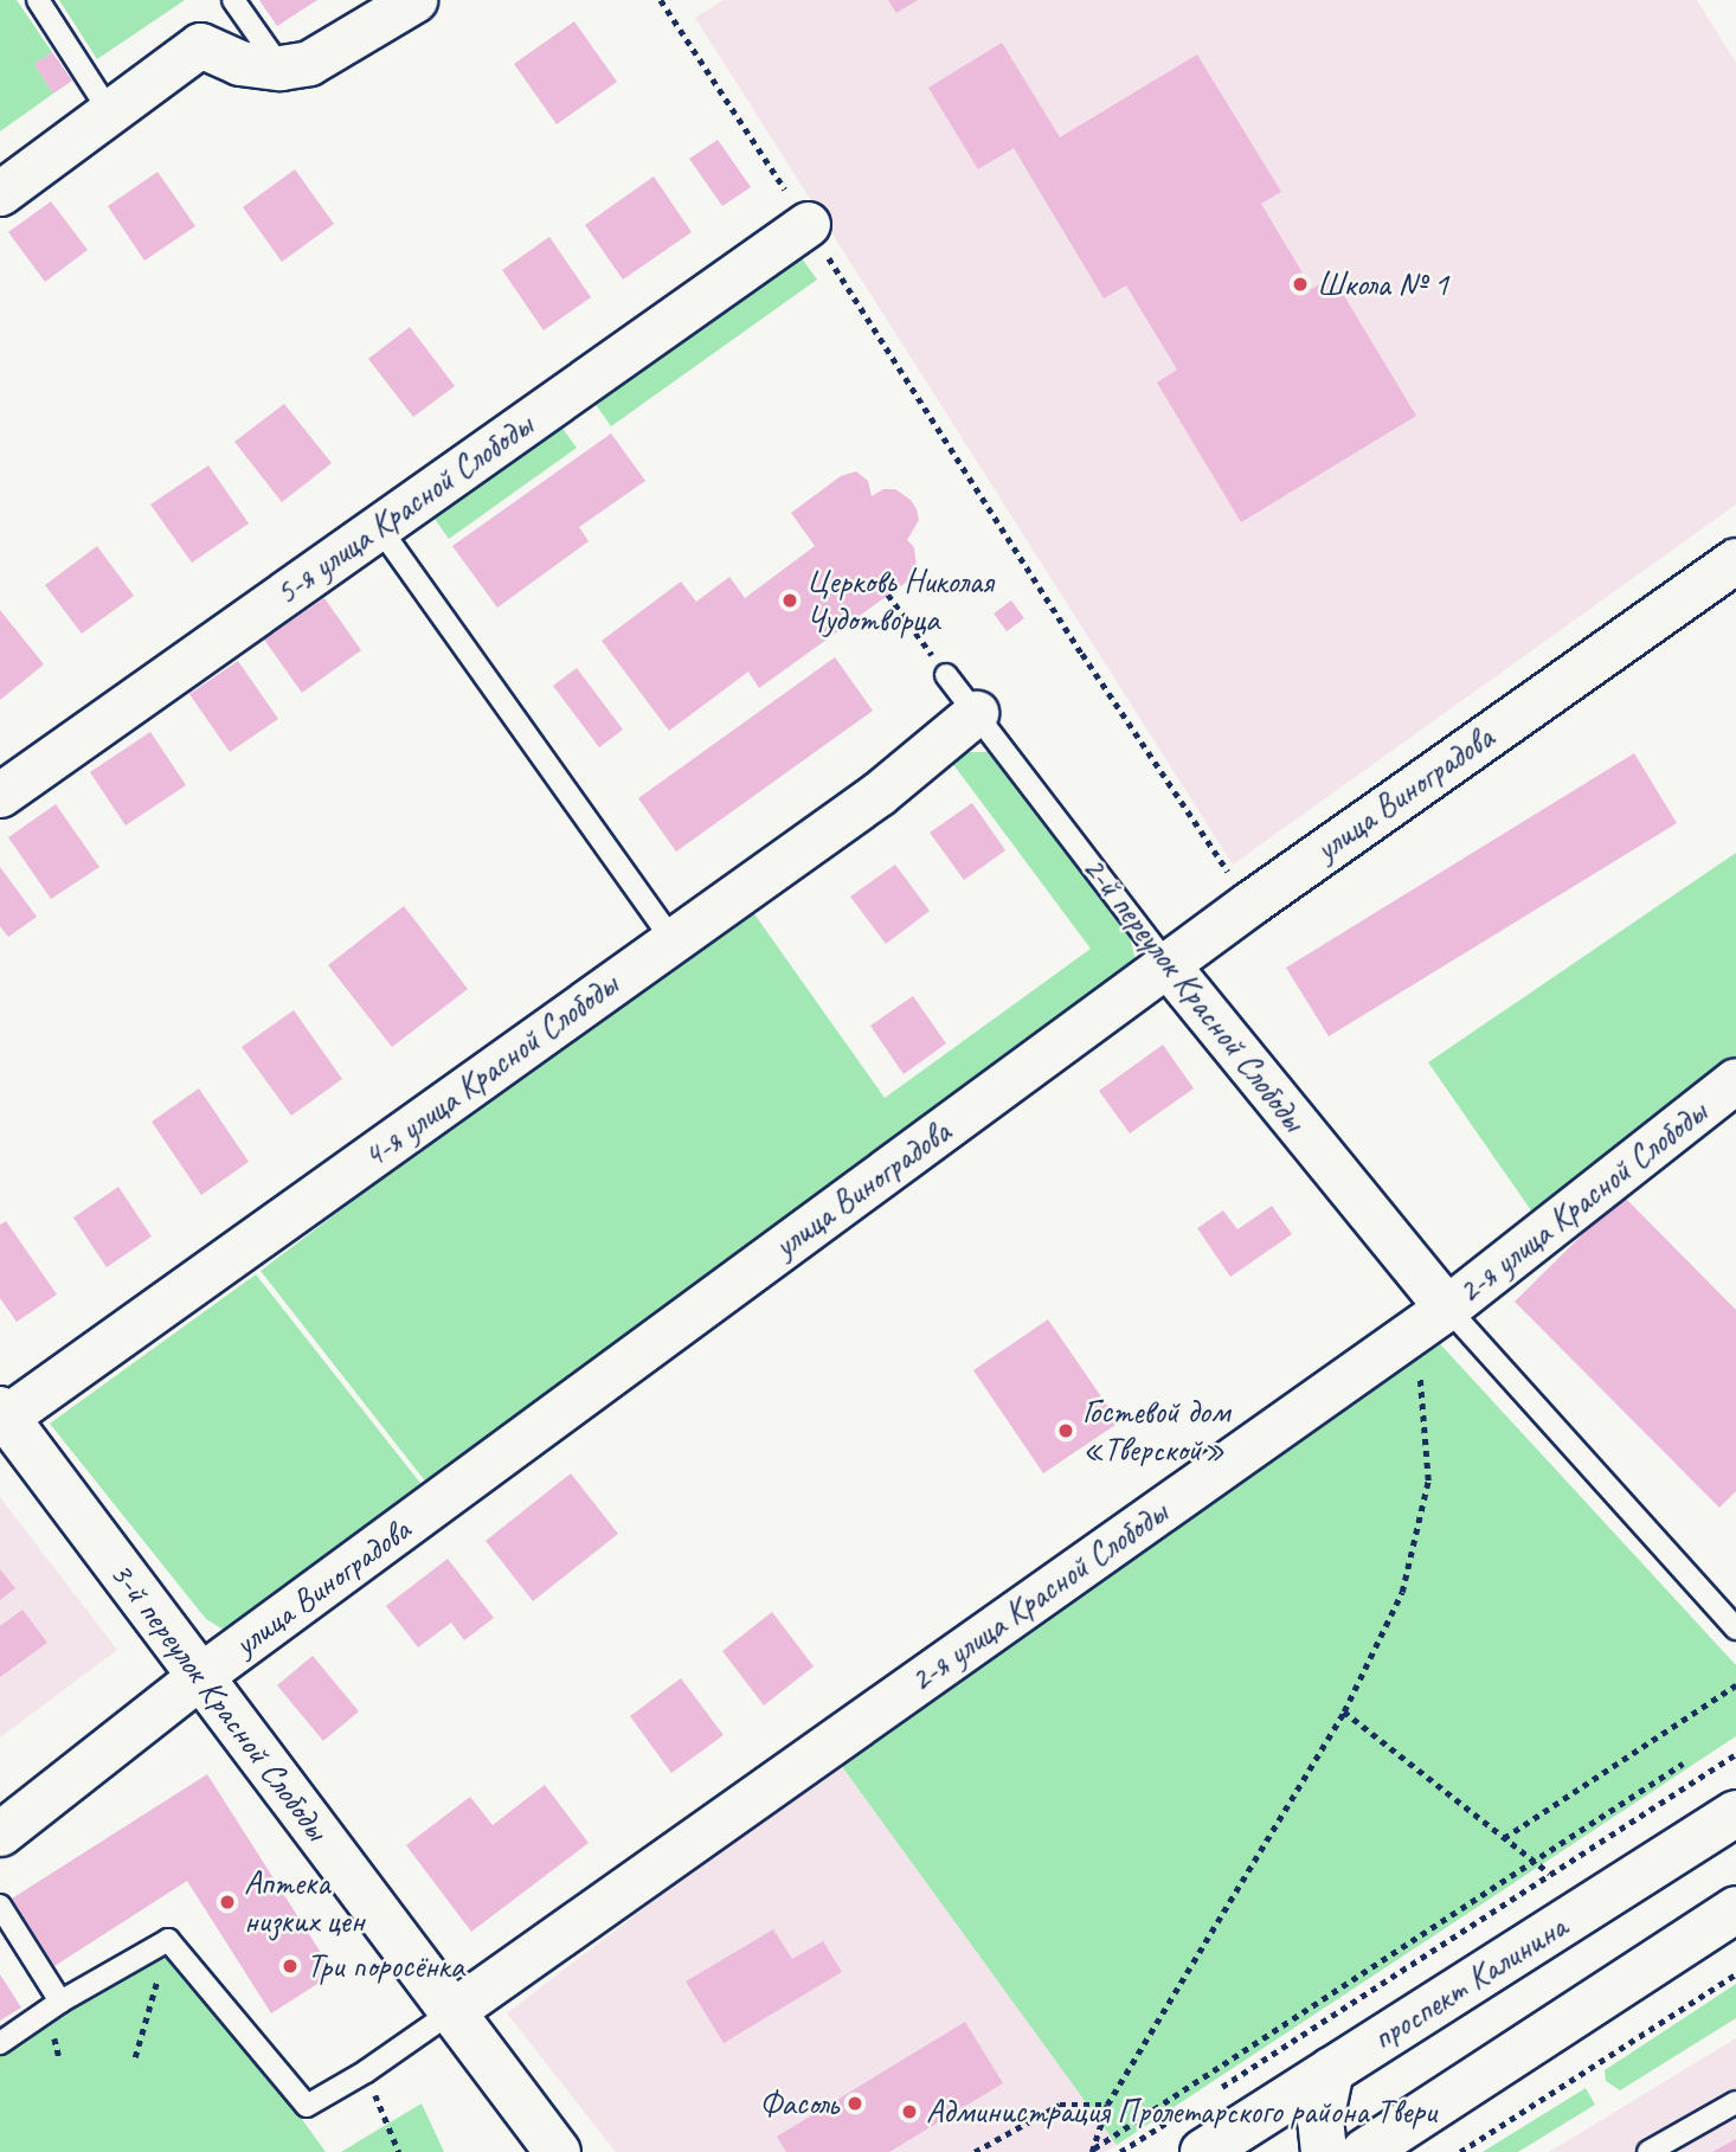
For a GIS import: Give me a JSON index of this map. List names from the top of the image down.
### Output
{
  "streets": {
    "main road": ["3-й переулок Красной Слободы", "проспект Калинина"],
    "street": [
      "5-я улица Красной Слободы",
      "улица Виноградова",
      "2-й переулок Красной Слободы",
      "4-я улица Красной Слободы",
      "2-я улица Красной Слободы"
    ]
  },
  "crossings": [
    ["улица Виноградова", "2-й переулок Красной Слободы"],
    ["улица Виноградова", "3-й переулок Красной Слободы"],
    ["2-й переулок Красной Слободы", "4-я улица Красной Слободы"],
    ["2-й переулок Красной Слободы", "2-я улица Красной Слободы"],
    ["4-я улица Красной Слободы", "3-й переулок Красной Слободы"],
    ["2-я улица Красной Слободы", "3-й переулок Красной Слободы"]
  ],
  "places": [
    "Школа № 1",
    "Церковь Николая Чудотворца",
    "Гостевой дом «Тверской»",
    "Аптека низких цен",
    "Три поросёнка",
    "Фасоль",
    "Администрация Пролетарского района Твери"
  ]
}
